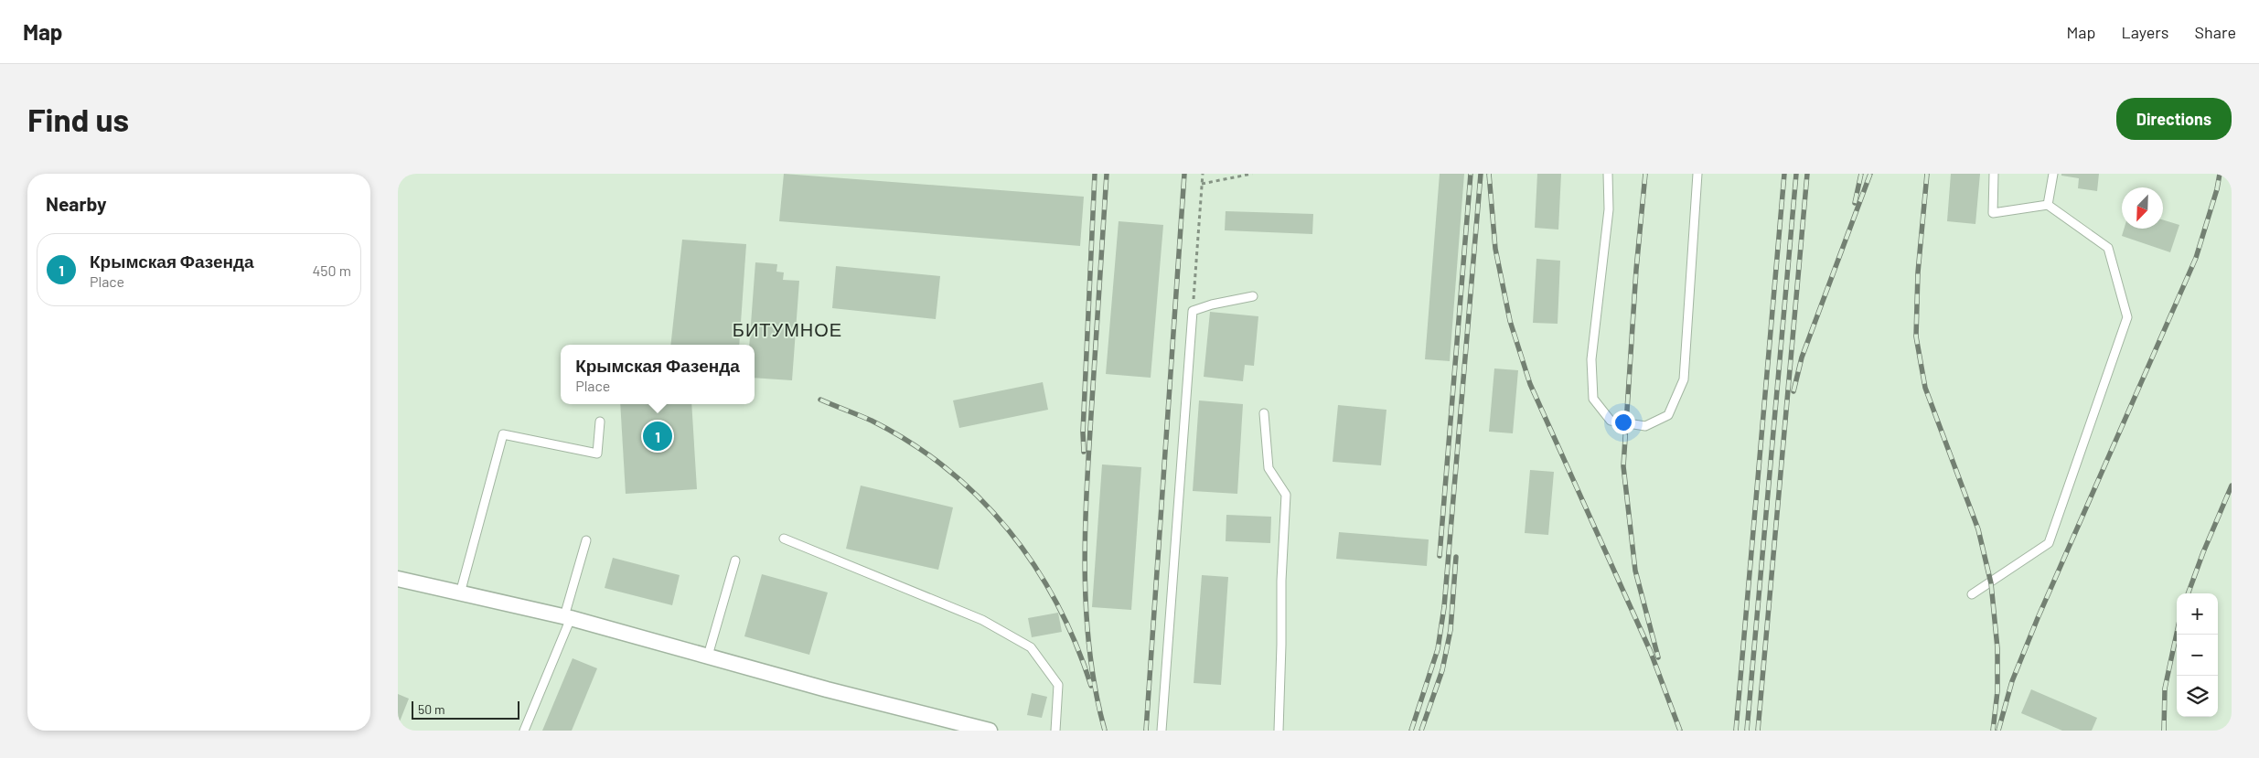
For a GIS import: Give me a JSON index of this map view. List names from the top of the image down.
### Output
{
  "districts": ["БИТУМНОЕ"],
  "scale_bar": "50 m",
  "north": "bottom left",
  "page": {
    "header": "Map",
    "nav": ["Map", "Layers", "Share"],
    "buttons": "Directions",
    "title": "Find us",
    "heading": "Nearby",
    "list": [
      {
        "mark": "1",
        "name": "Крымская Фазенда",
        "note": "Place",
        "value": "450 m"
      }
    ],
    "popup": ["Крымская Фазенда", "Place"],
    "pins": "1",
    "map_buttons": ["+", "−"],
    "scale": "50 m"
  }
}
